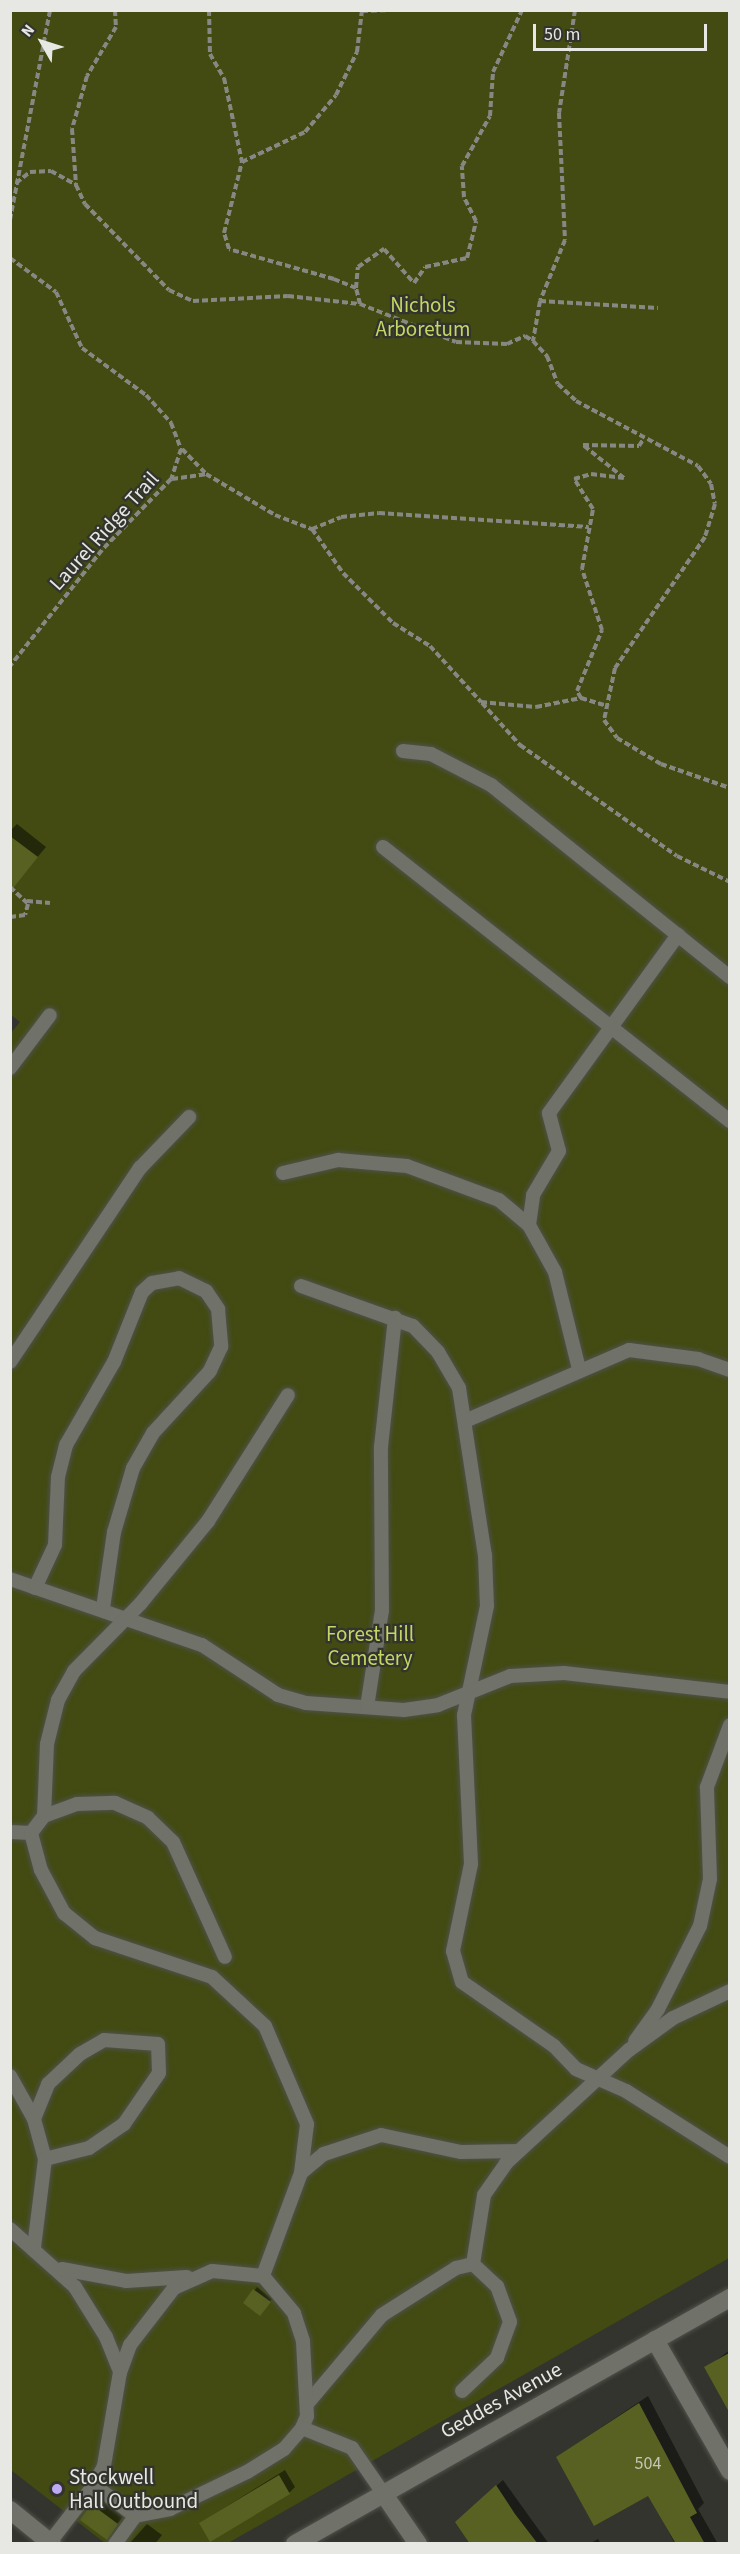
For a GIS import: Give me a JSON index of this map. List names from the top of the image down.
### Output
{
  "streets": {
    "main road": ["Geddes Avenue"],
    "path": ["Laurel Ridge Trail"]
  },
  "parks": ["Nichols Arboretum", "Forest Hill Cemetery"],
  "places": ["Stockwell Hall Outbound"],
  "house_numbers": ["504"],
  "scale_bar": "50 m",
  "north": "top left"
}
